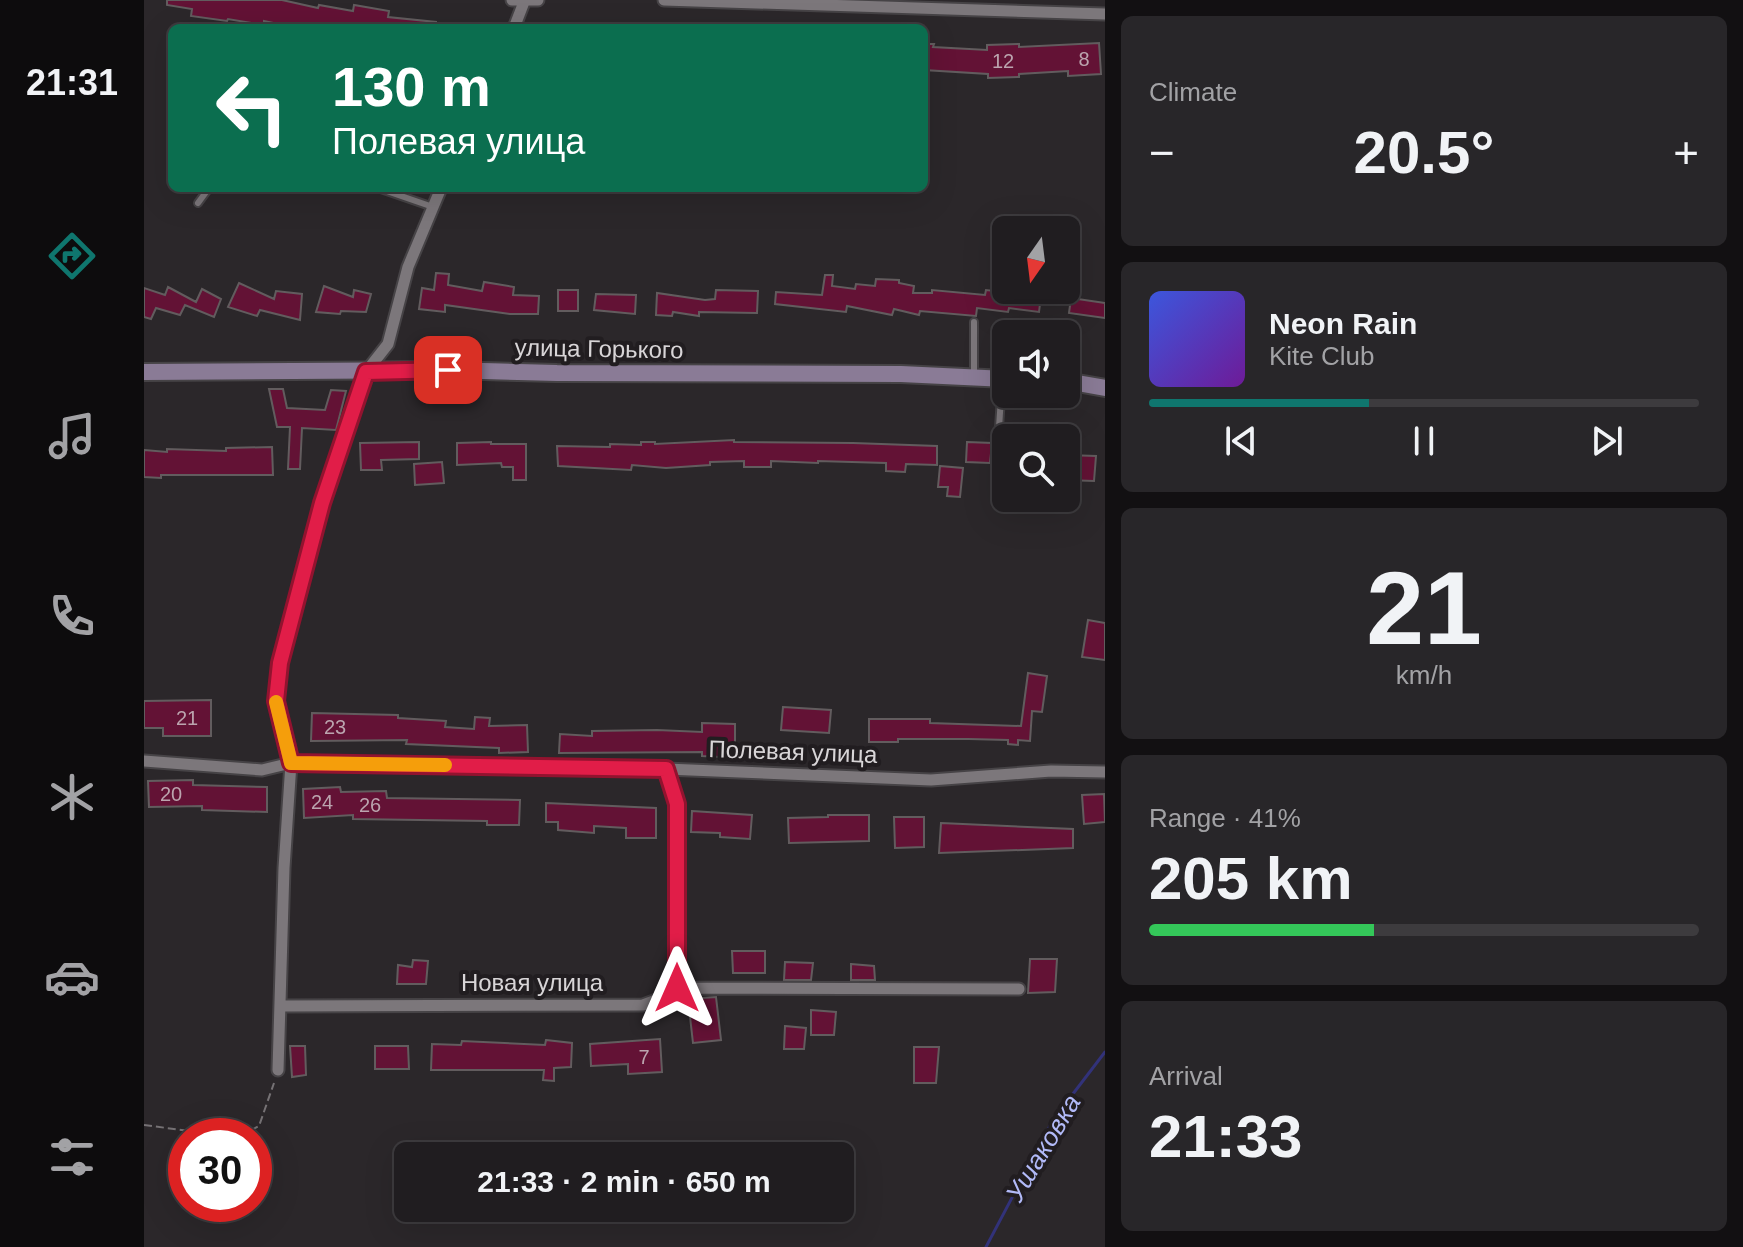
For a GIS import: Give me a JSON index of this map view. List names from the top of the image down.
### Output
{
  "streets": {
    "main road": ["улица Горького"],
    "street": ["Полевая улица", "Новая улица"]
  },
  "water": ["Ушаковка"],
  "house_numbers": [
    "8",
    "12",
    "21",
    "23",
    "20",
    "24",
    "26",
    "7"
  ],
  "north": "bottom",
  "page": {
    "tabs": "21:31",
    "tile": [
      "Climate",
      ["21", "km/h"],
      ["Range · 41%", "205 km"],
      ["Arrival", "21:33"]
    ],
    "turn": ["130 m", "Полевая улица"],
    "heat": ["−", "20.5°", "+"],
    "song": ["Neon Rain", "Kite Club"],
    "limit": "30",
    "trip": "21:33 · 2 min · 650 m"
  }
}
